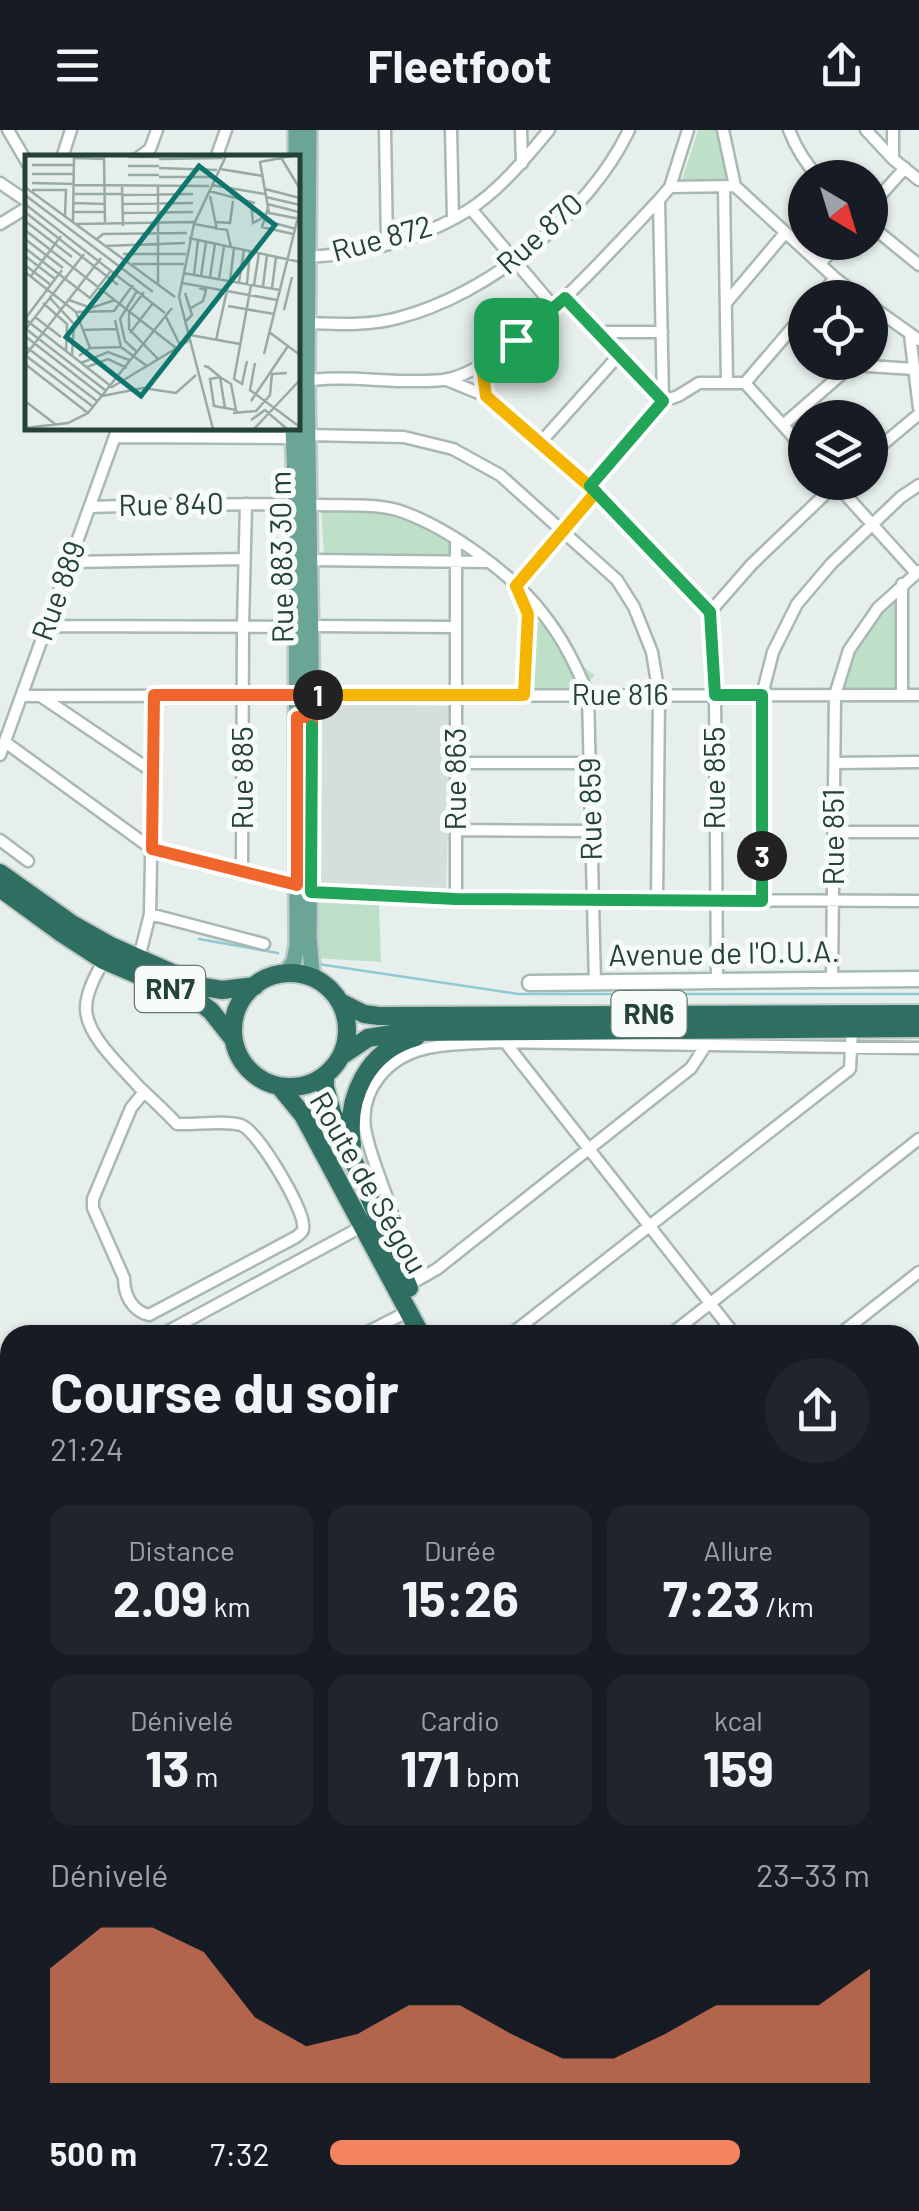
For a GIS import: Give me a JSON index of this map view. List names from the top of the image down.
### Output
{
  "streets": {
    "highway": [
      "Avenue de l'O.U.A.",
      "RN7",
      "RN6",
      "Route de Ségou"
    ],
    "main road": ["Rue 883 30 m"],
    "street": [
      "Rue 870",
      "Rue 872",
      "Rue 840",
      "Rue 889",
      "Rue 816",
      "Rue 885",
      "Rue 855",
      "Rue 863",
      "Rue 859",
      "Rue 851"
    ]
  },
  "crossings": [
    ["Rue 870", "Rue 883 30 m"],
    ["Rue 872", "Rue 883 30 m"],
    ["Rue 840", "Rue 883 30 m"],
    ["Rue 840", "Rue 889"],
    ["Rue 840", "Rue 816"],
    ["Rue 840", "Rue 885"],
    ["Rue 840", "Rue 863"],
    ["Rue 840", "Rue 859"],
    ["Rue 883 30 m", "Rue 816"],
    ["Rue 889", "Rue 816"],
    ["Rue 816", "Rue 885"],
    ["Rue 816", "Rue 855"],
    ["Rue 816", "Rue 863"],
    ["Rue 816", "Rue 859"],
    ["Rue 816", "Rue 851"],
    ["Rue 855", "Avenue de l'O.U.A."],
    ["Rue 859", "Avenue de l'O.U.A."],
    ["Rue 851", "Avenue de l'O.U.A."],
    ["Avenue de l'O.U.A.", "RN7"],
    ["Avenue de l'O.U.A.", "RN6"],
    ["Avenue de l'O.U.A.", "Route de Ségou"],
    ["RN7", "RN6"],
    ["RN7", "Route de Ségou"],
    ["RN6", "Route de Ségou"]
  ],
  "north": "bottom right",
  "page": {
    "header": "Fleetfoot",
    "pins": ["1", "3"],
    "heading": ["Course du soir", "21:24"],
    "stats": [
      ["Distance", "2.09 km"],
      ["Durée", "15:26"],
      ["Allure", "7:23 /km"],
      ["Dénivelé", "13 m"],
      ["Cardio", "171 bpm"],
      ["kcal", "159"]
    ],
    "chart": ["Dénivelé", "23–33 m"],
    "list": [
      {
        "name": "500 m",
        "note": "7:32"
      }
    ]
  }
}
